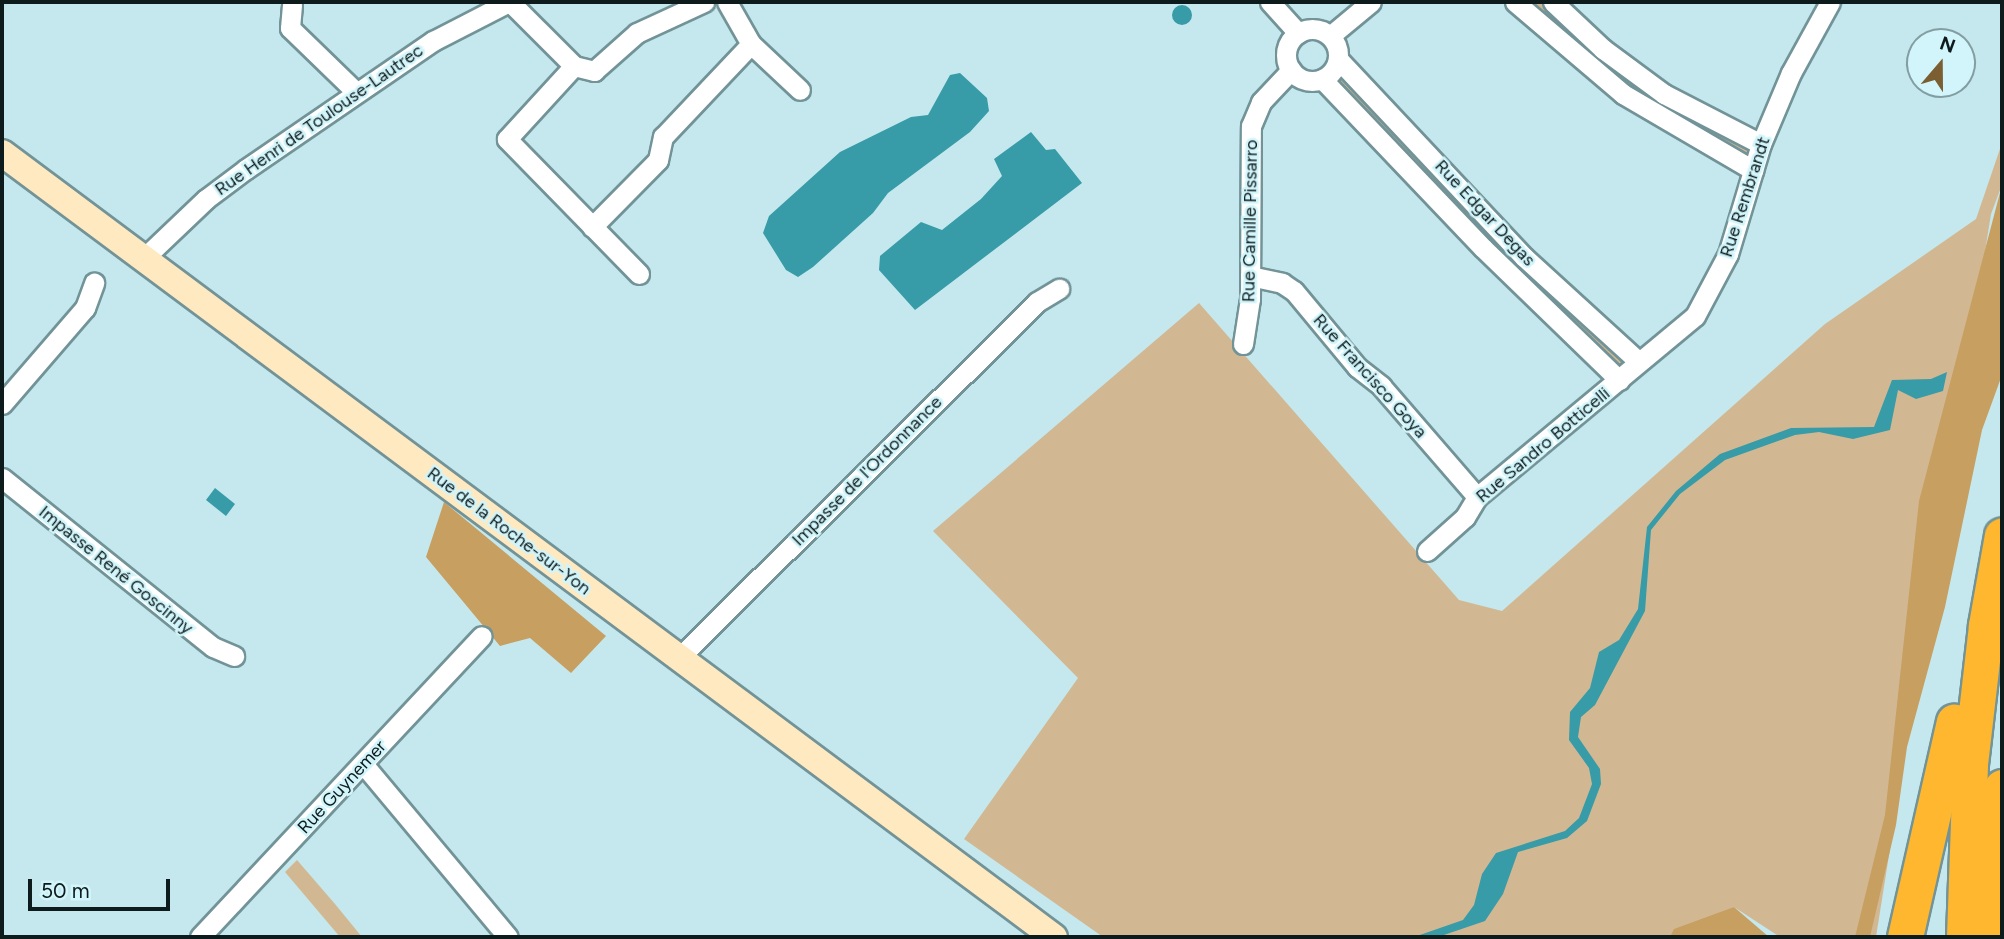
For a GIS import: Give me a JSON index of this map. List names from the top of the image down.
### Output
{
  "streets": {
    "main road": ["Rue de la Roche-sur-Yon"],
    "street": [
      "Rue Henri de Toulouse-Lautrec",
      "Rue Rembrandt",
      "Rue Edgar Degas",
      "Rue Camille Pissarro",
      "Rue Francisco Goya",
      "Rue Sandro Botticelli",
      "Impasse de l'Ordonnance",
      "Impasse René Goscinny",
      "Rue Guynemer"
    ]
  },
  "crossings": [
    ["Rue Henri de Toulouse-Lautrec", "Rue de la Roche-sur-Yon"],
    ["Rue Rembrandt", "Rue Edgar Degas"],
    ["Rue Rembrandt", "Rue Sandro Botticelli"],
    ["Rue Edgar Degas", "Rue Camille Pissarro"],
    ["Rue Edgar Degas", "Rue Sandro Botticelli"],
    ["Rue Camille Pissarro", "Rue Francisco Goya"],
    ["Rue Francisco Goya", "Rue Sandro Botticelli"],
    ["Impasse de l'Ordonnance", "Rue de la Roche-sur-Yon"]
  ],
  "scale_bar": "50 m",
  "north": "top"
}
